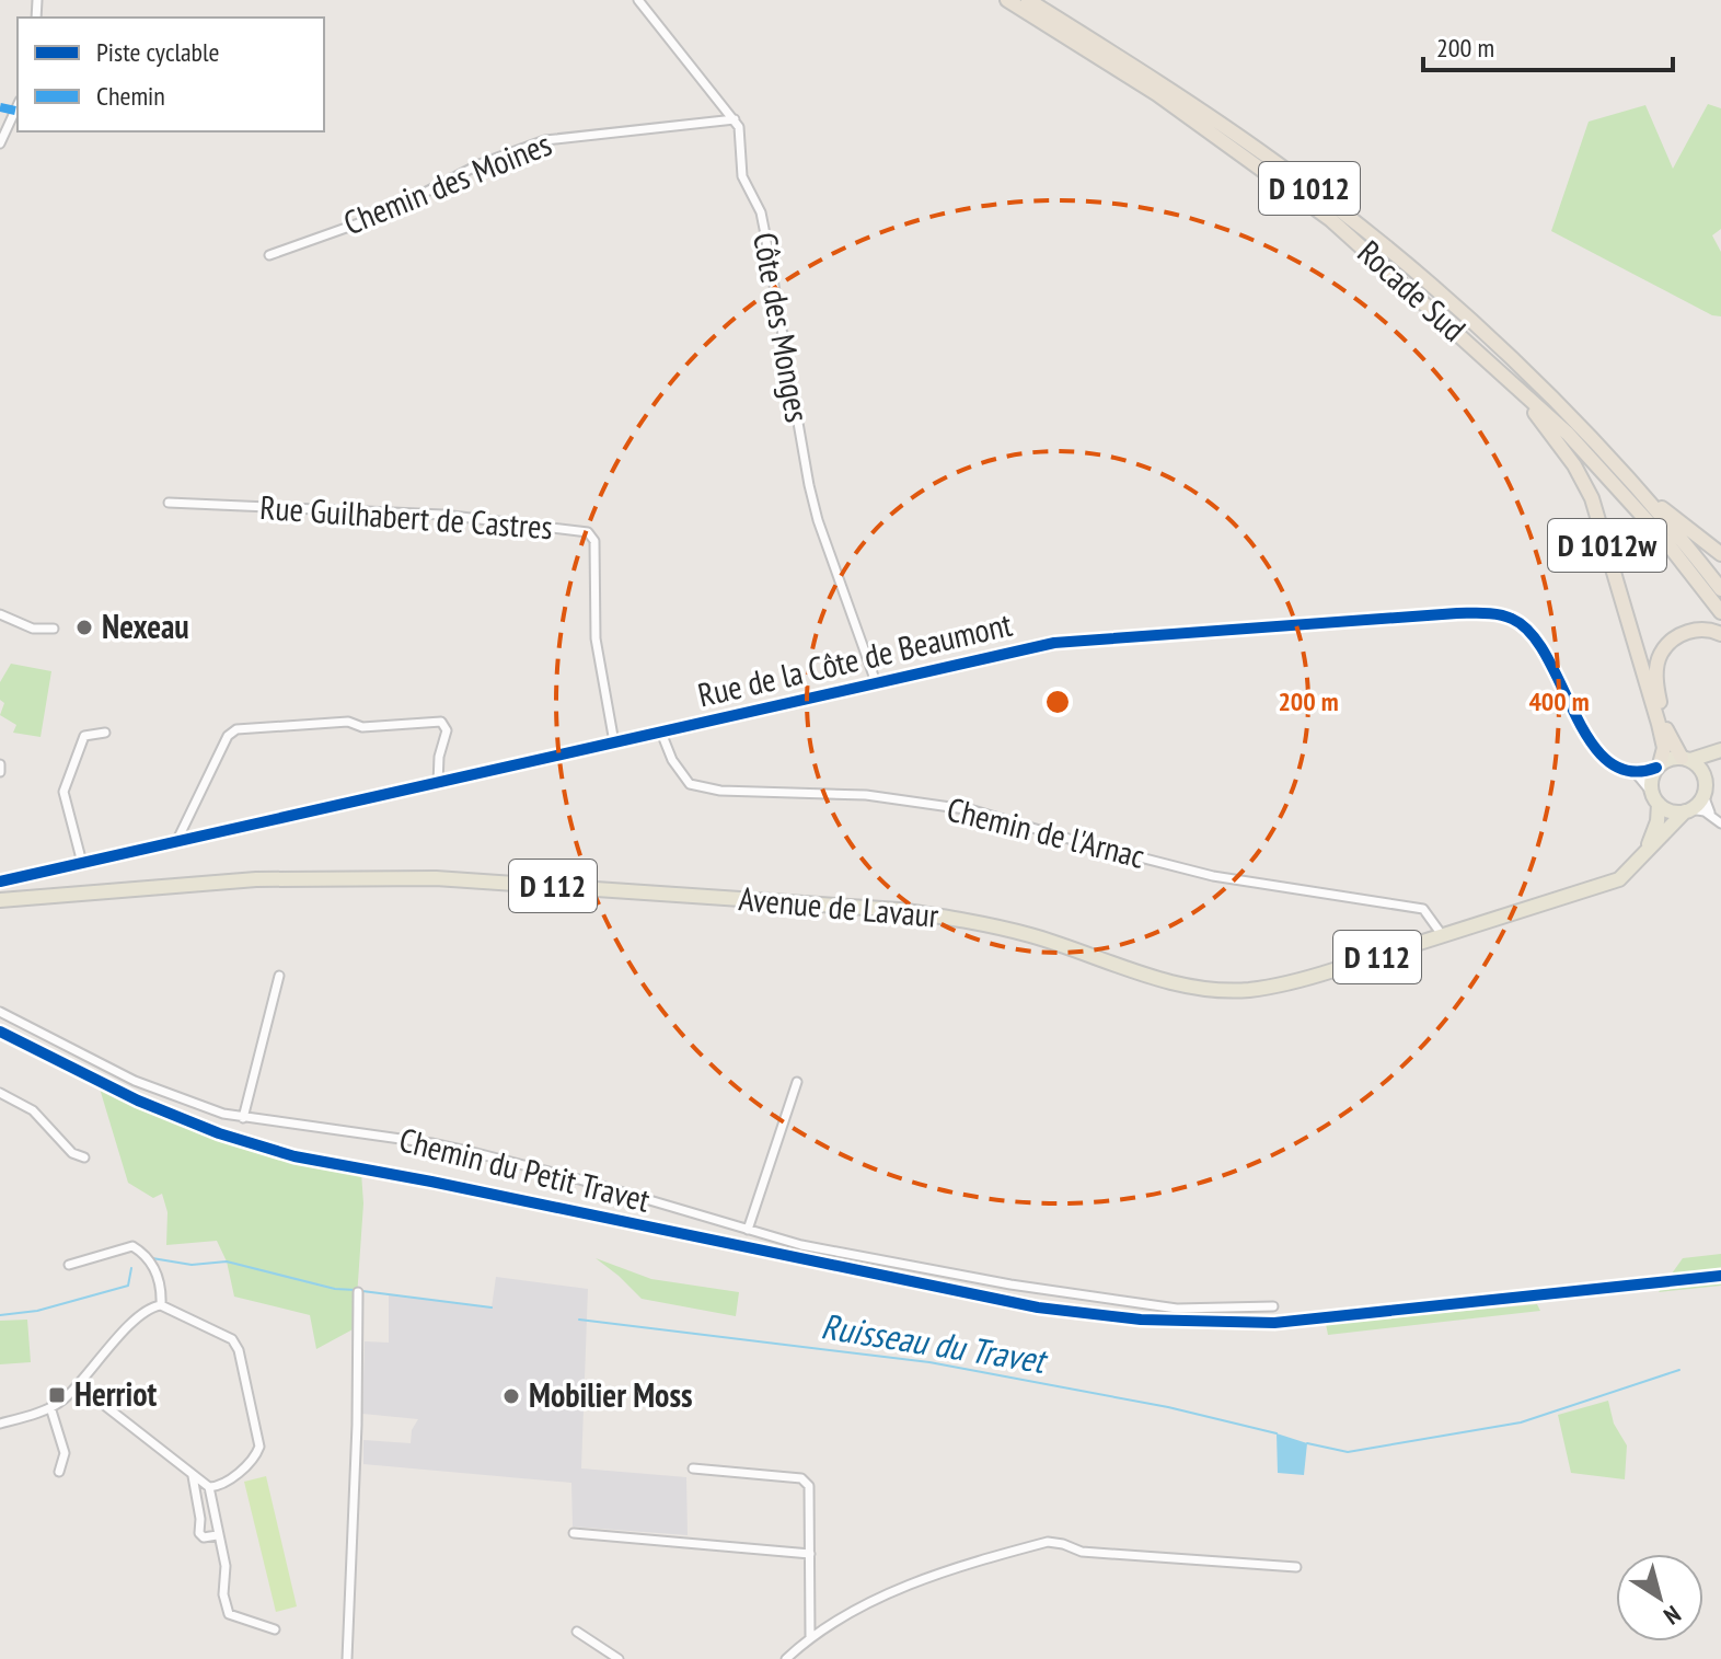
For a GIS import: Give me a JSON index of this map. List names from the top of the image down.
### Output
{
  "streets": {
    "highway": ["D 1012", "Rocade Sud", "D 1012w"],
    "main road": ["D 112", "Avenue de Lavaur"],
    "street": [
      "Chemin des Moines",
      "Côte des Monges",
      "Rue Guilhabert de Castres",
      "Rue de la Côte de Beaumont",
      "Chemin de l'Arnac",
      "Chemin du Petit Travet"
    ]
  },
  "crossings": [
    ["Chemin des Moines", "Côte des Monges"],
    ["Rocade Sud", "D 1012w"],
    ["Côte des Monges", "Rue de la Côte de Beaumont"],
    ["Rue Guilhabert de Castres", "Rue de la Côte de Beaumont"],
    ["D 1012w", "Rue de la Côte de Beaumont"],
    ["D 1012w", "D 112"],
    ["Rue de la Côte de Beaumont", "Chemin de l'Arnac"],
    ["Rue de la Côte de Beaumont", "D 112"],
    ["Chemin de l'Arnac", "Avenue de Lavaur"],
    ["D 112", "Avenue de Lavaur"]
  ],
  "water": ["Ruisseau du Travet"],
  "places": {
    "other": ["Nexeau", "Mobilier Moss"],
    "transit": ["Herriot"]
  },
  "legend": ["Piste cyclable", "Chemin"],
  "scale_bar": "200 m",
  "north": "bottom right",
  "rings": ["200 m", "400 m"]
}
